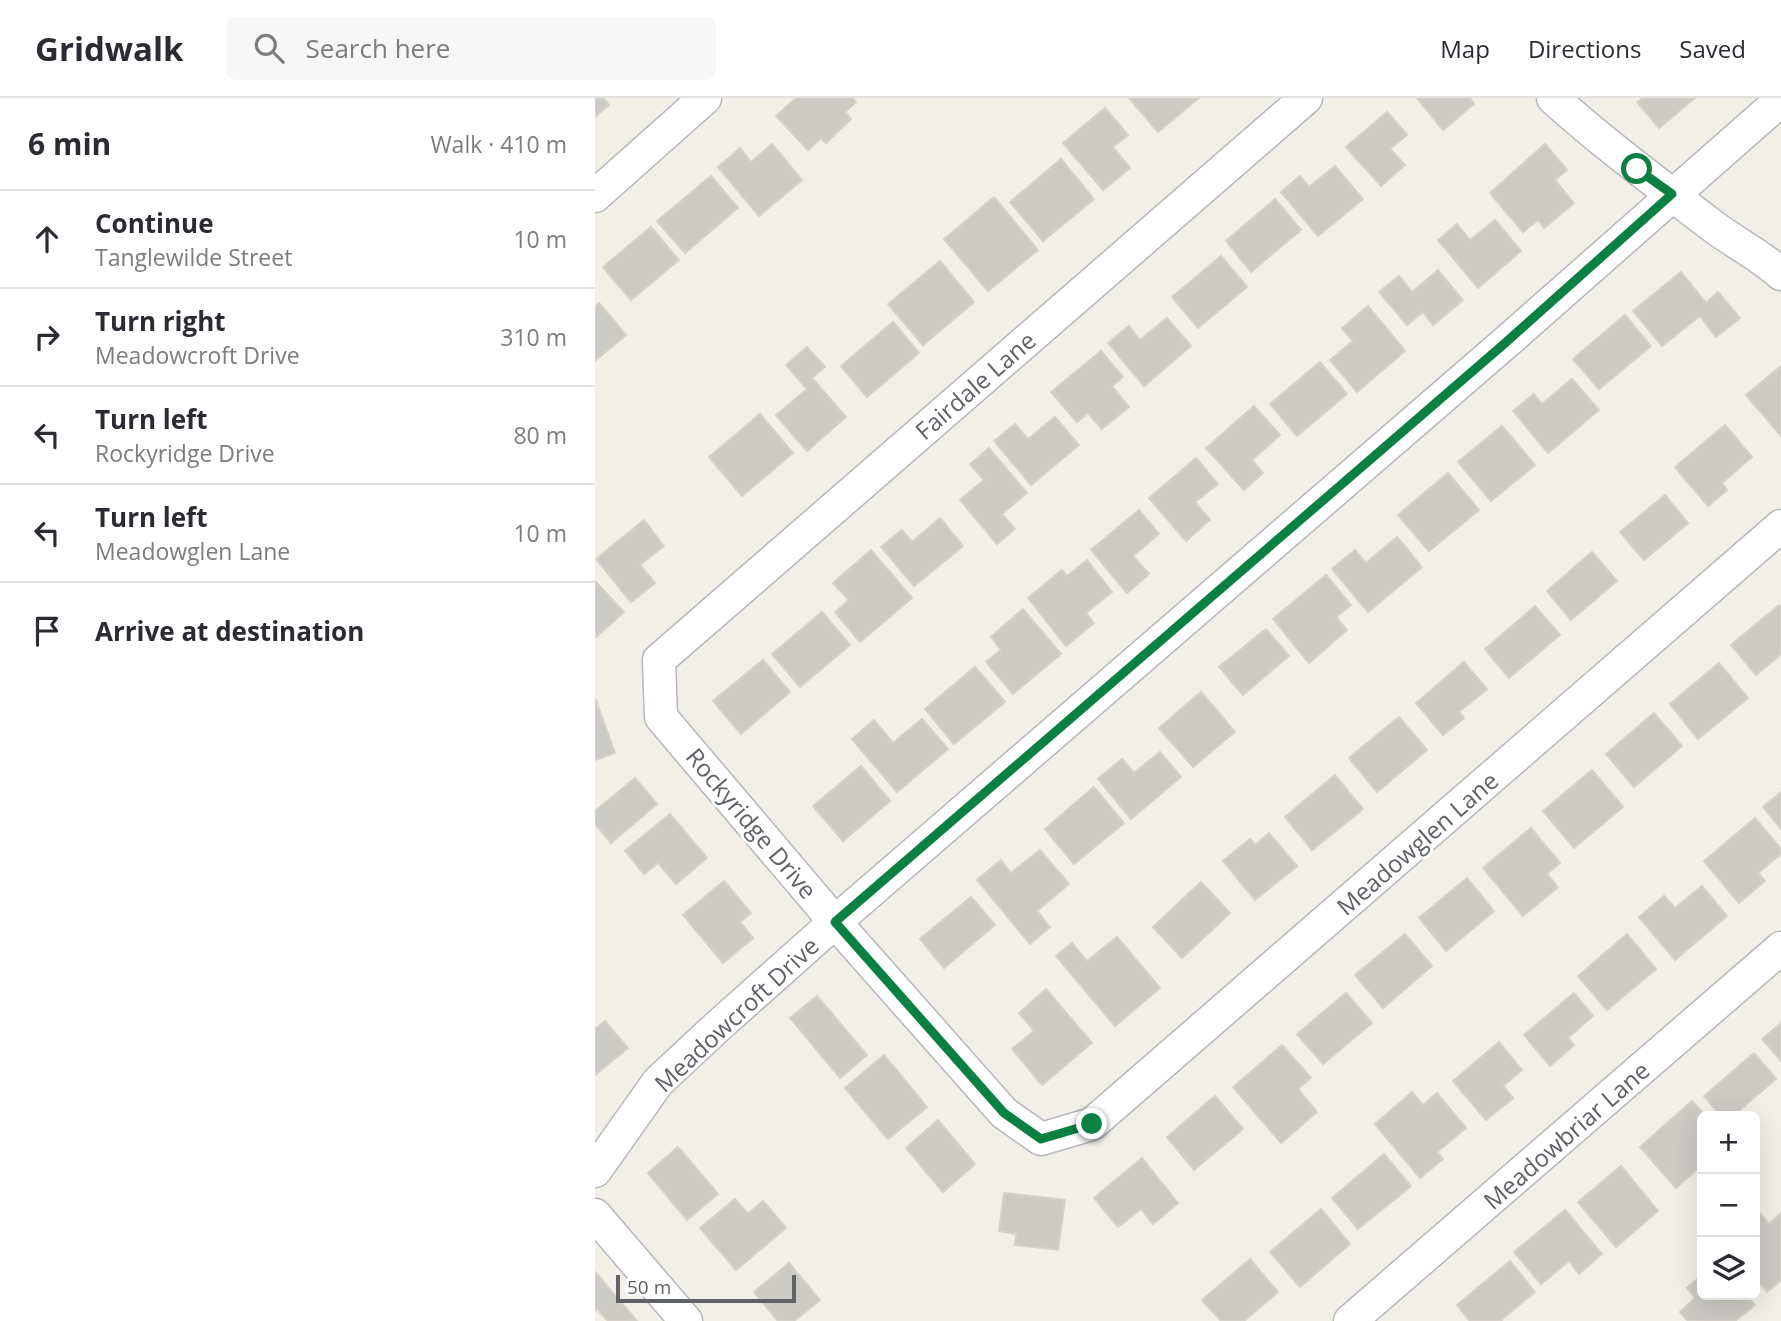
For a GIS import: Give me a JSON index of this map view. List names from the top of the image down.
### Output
{
  "streets": {
    "street": [
      "Fairdale Lane",
      "Rockyridge Drive",
      "Meadowglen Lane",
      "Meadowcroft Drive",
      "Meadowbriar Lane"
    ]
  },
  "crossings": [
    ["Fairdale Lane", "Rockyridge Drive"],
    ["Rockyridge Drive", "Meadowglen Lane"],
    ["Rockyridge Drive", "Meadowcroft Drive"]
  ],
  "scale_bar": "50 m",
  "page": {
    "header": "Gridwalk",
    "search": "Search here",
    "nav": ["Map", "Directions", "Saved"],
    "heading": ["6 min", "Walk · 410 m"],
    "list": [
      ["Continue", "Tanglewilde Street", "10 m"],
      ["Turn right", "Meadowcroft Drive", "310 m"],
      ["Turn left", "Rockyridge Drive", "80 m"],
      ["Turn left", "Meadowglen Lane", "10 m"],
      "Arrive at destination"
    ],
    "map_buttons": ["+", "−"],
    "scale": "50 m"
  }
}
